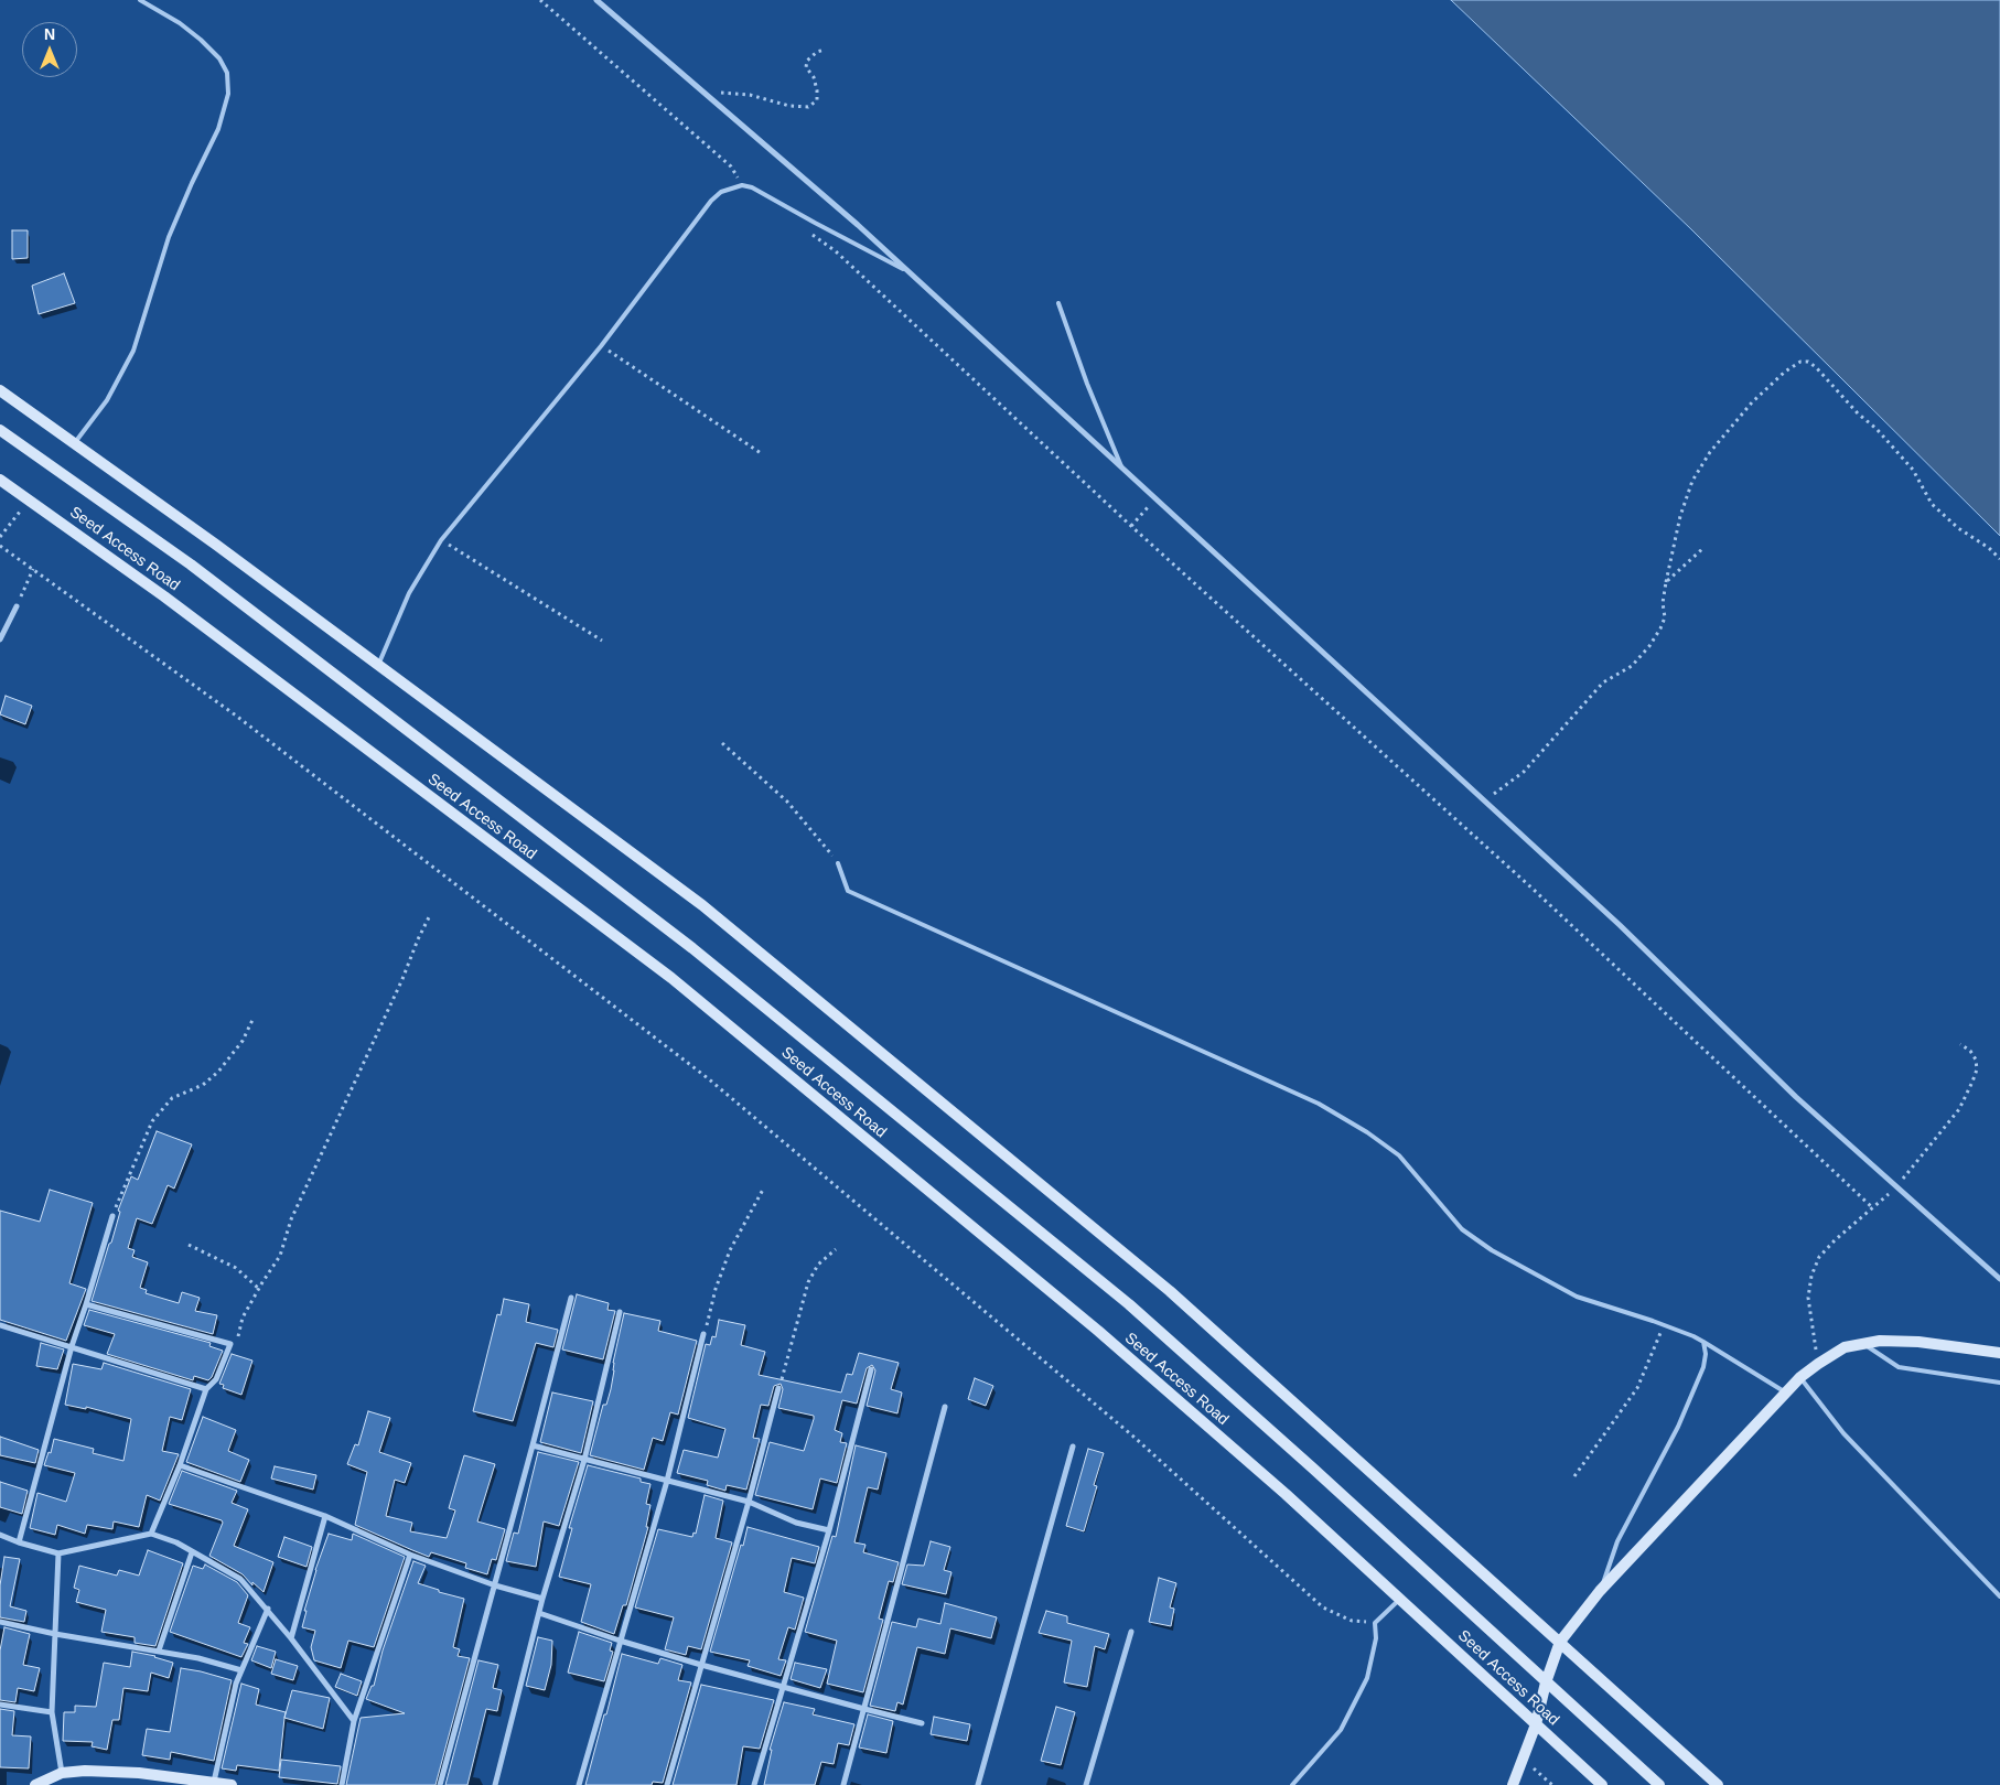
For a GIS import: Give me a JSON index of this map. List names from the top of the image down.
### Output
{
  "streets": {
    "street": ["Seed Access Road"]
  },
  "north": "top"
}
